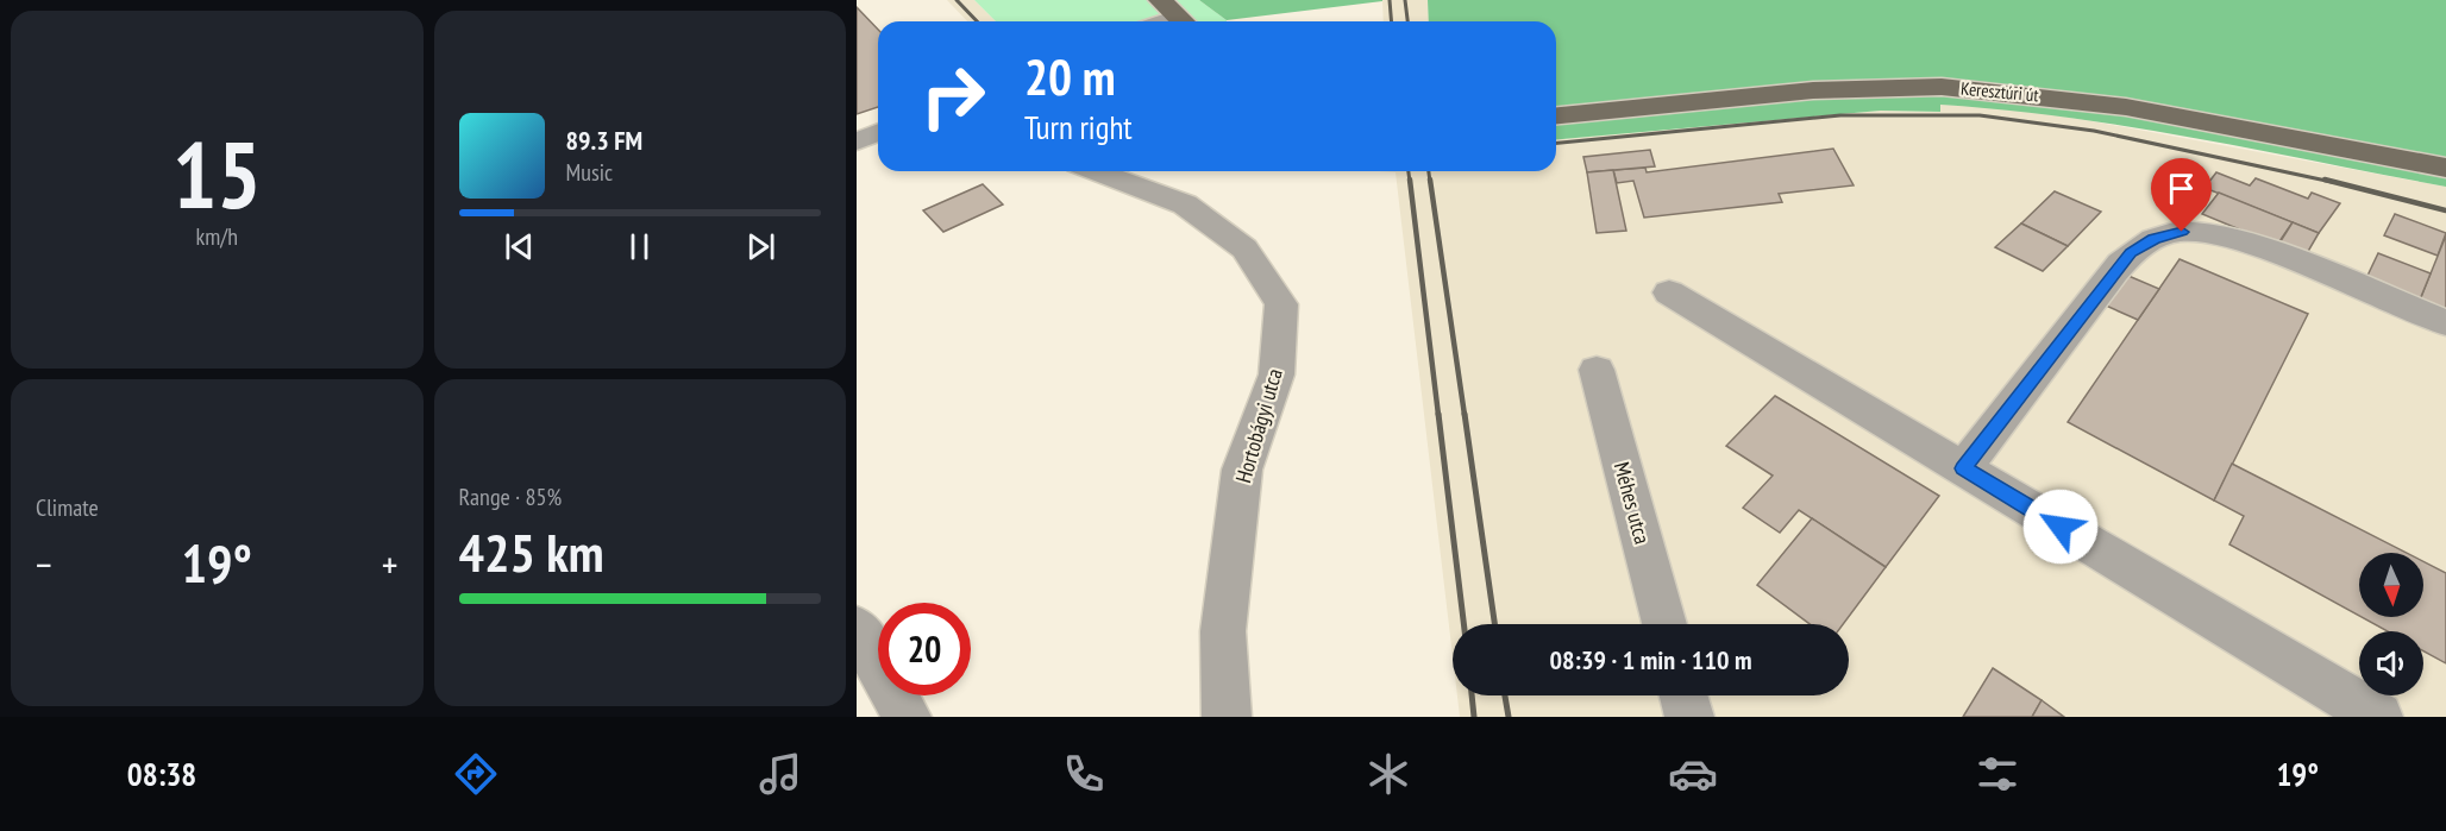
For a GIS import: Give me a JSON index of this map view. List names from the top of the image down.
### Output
{
  "streets": {
    "main road": ["Keresztúri út"],
    "street": ["Hortobágyi utca", "Méhes utca"]
  },
  "north": "bottom",
  "page": {
    "tile": [
      ["15", "km/h"],
      "Climate",
      ["Range · 85%", "425 km"]
    ],
    "turn": ["20 m", "Turn right"],
    "song": ["89.3 FM", "Music"],
    "heat": ["−", "19°", "+"],
    "limit": "20",
    "trip": "08:39 · 1 min · 110 m",
    "tabs": ["08:38", "19°"]
  }
}
